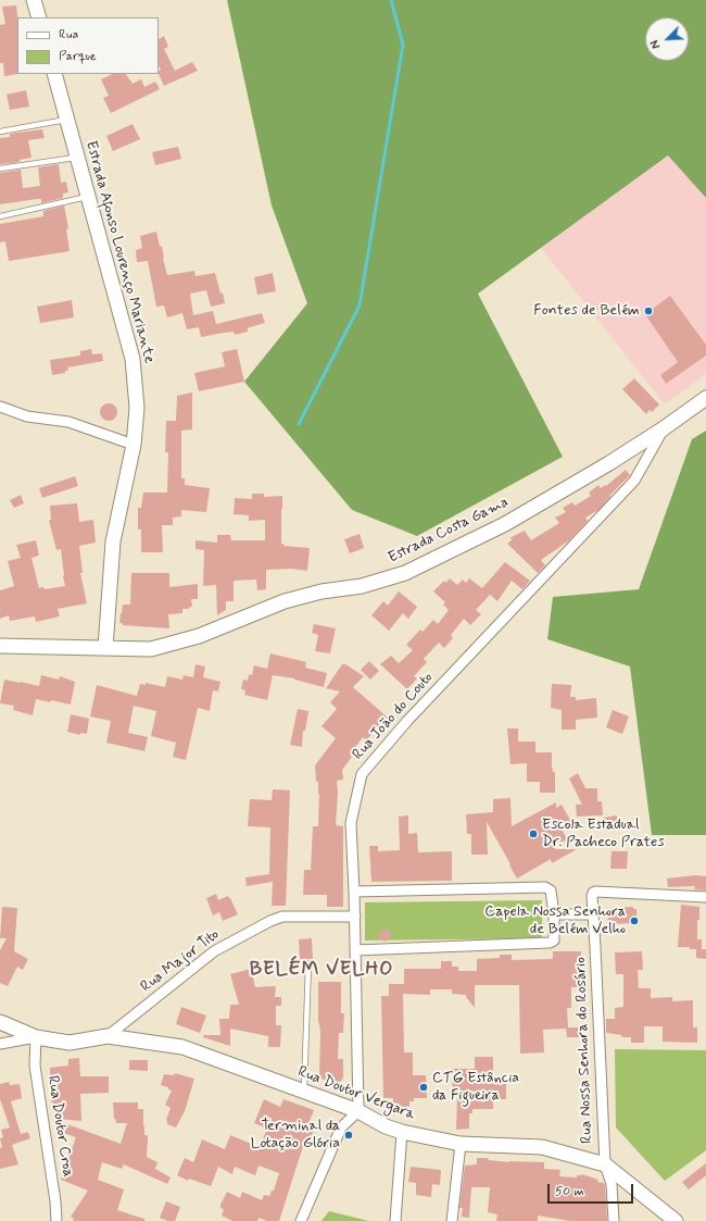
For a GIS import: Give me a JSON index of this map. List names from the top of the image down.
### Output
{
  "streets": {
    "main road": ["Estrada Afonso Lourenço Mariante", "Estrada Costa Gama", "Rua Doutor Vergara"],
    "street": [
      "Rua João do Couto",
      "Rua Major Tito",
      "Rua Nossa Senhora do Rosário",
      "Rua Doutor Croa"
    ]
  },
  "crossings": [
    ["Estrada Afonso Lourenço Mariante", "Estrada Costa Gama"],
    ["Estrada Costa Gama", "Rua João do Couto"],
    ["Rua João do Couto", "Rua Major Tito"],
    ["Rua João do Couto", "Rua Doutor Vergara"],
    ["Rua Major Tito", "Rua Doutor Vergara"],
    ["Rua Nossa Senhora do Rosário", "Rua Doutor Vergara"],
    ["Rua Doutor Vergara", "Rua Doutor Croa"]
  ],
  "districts": ["BELÉM VELHO"],
  "places": [
    "Fontes de Belém",
    "Escola Estadual Dr. Pacheco Prates",
    "Capela Nossa Senhora de Belém Velho",
    "CTG Estância da Figueira",
    "Terminal da Lotação Glória"
  ],
  "legend": ["Rua", "Parque"],
  "scale_bar": "50 m",
  "north": "bottom left"
}
